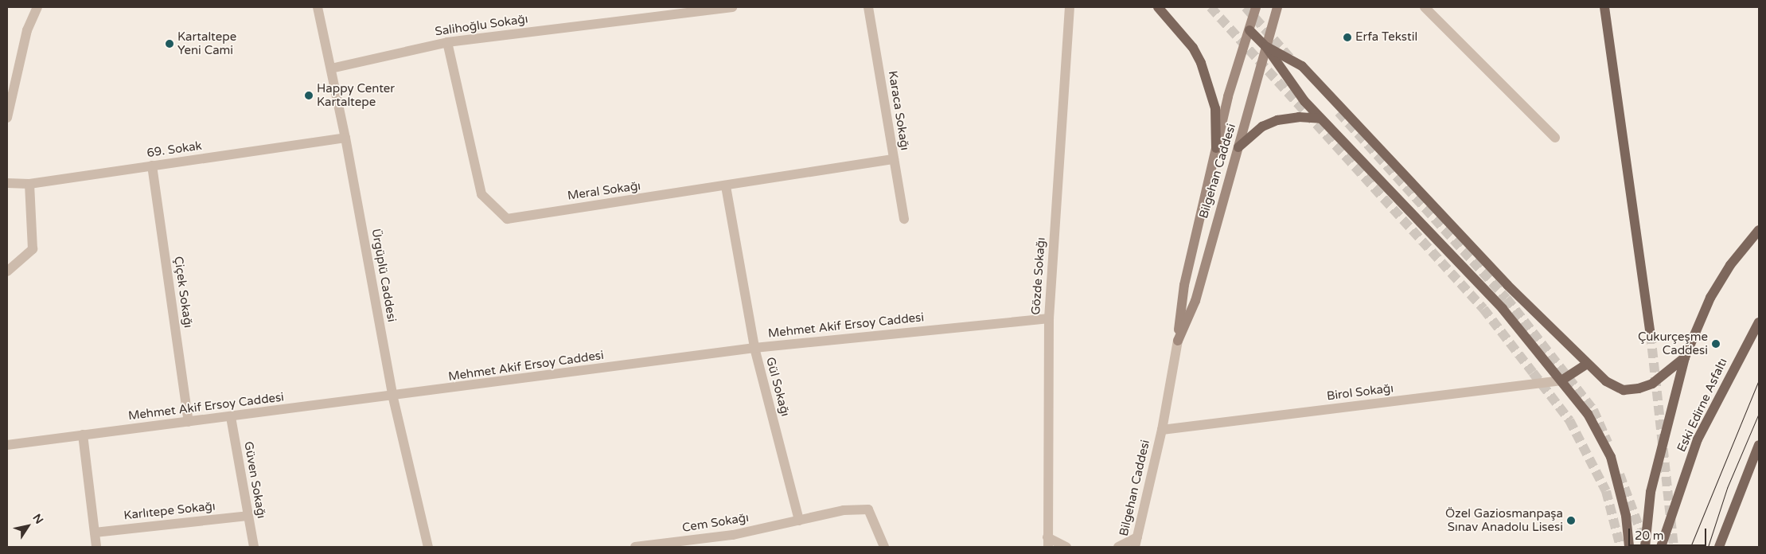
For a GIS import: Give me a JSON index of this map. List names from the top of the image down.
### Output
{
  "streets": {
    "main road": ["Bilgehan Caddesi", "Eski Edirne Asfaltı"],
    "street": [
      "Salihoğlu Sokağı",
      "Karaca Sokağı",
      "69. Sokak",
      "Meral Sokağı",
      "Ürgüplü Caddesi",
      "Gözde Sokağı",
      "Çiçek Sokağı",
      "Mehmet Akif Ersoy Caddesi",
      "Gül Sokağı",
      "Birol Sokağı",
      "Güven Sokağı",
      "Karlıtepe Sokağı",
      "Cem Sokağı"
    ]
  },
  "crossings": [
    ["Salihoğlu Sokağı", "Meral Sokağı"],
    ["Salihoğlu Sokağı", "Ürgüplü Caddesi"],
    ["Karaca Sokağı", "Meral Sokağı"],
    ["69. Sokak", "Ürgüplü Caddesi"],
    ["69. Sokak", "Çiçek Sokağı"],
    ["Bilgehan Caddesi", "Birol Sokağı"],
    ["Meral Sokağı", "Gül Sokağı"],
    ["Ürgüplü Caddesi", "Mehmet Akif Ersoy Caddesi"],
    ["Gözde Sokağı", "Mehmet Akif Ersoy Caddesi"],
    ["Çiçek Sokağı", "Mehmet Akif Ersoy Caddesi"],
    ["Mehmet Akif Ersoy Caddesi", "Gül Sokağı"],
    ["Mehmet Akif Ersoy Caddesi", "Güven Sokağı"],
    ["Gül Sokağı", "Cem Sokağı"],
    ["Güven Sokağı", "Karlıtepe Sokağı"]
  ],
  "places": [
    "Erfa Tekstil",
    "Kartaltepe Yeni Cami",
    "Happy Center Kartaltepe",
    "Çukurçeşme Caddesi",
    "Özel Gaziosmanpaşa Sınav Anadolu Lisesi"
  ],
  "scale_bar": "20 m",
  "north": "top right"
}
